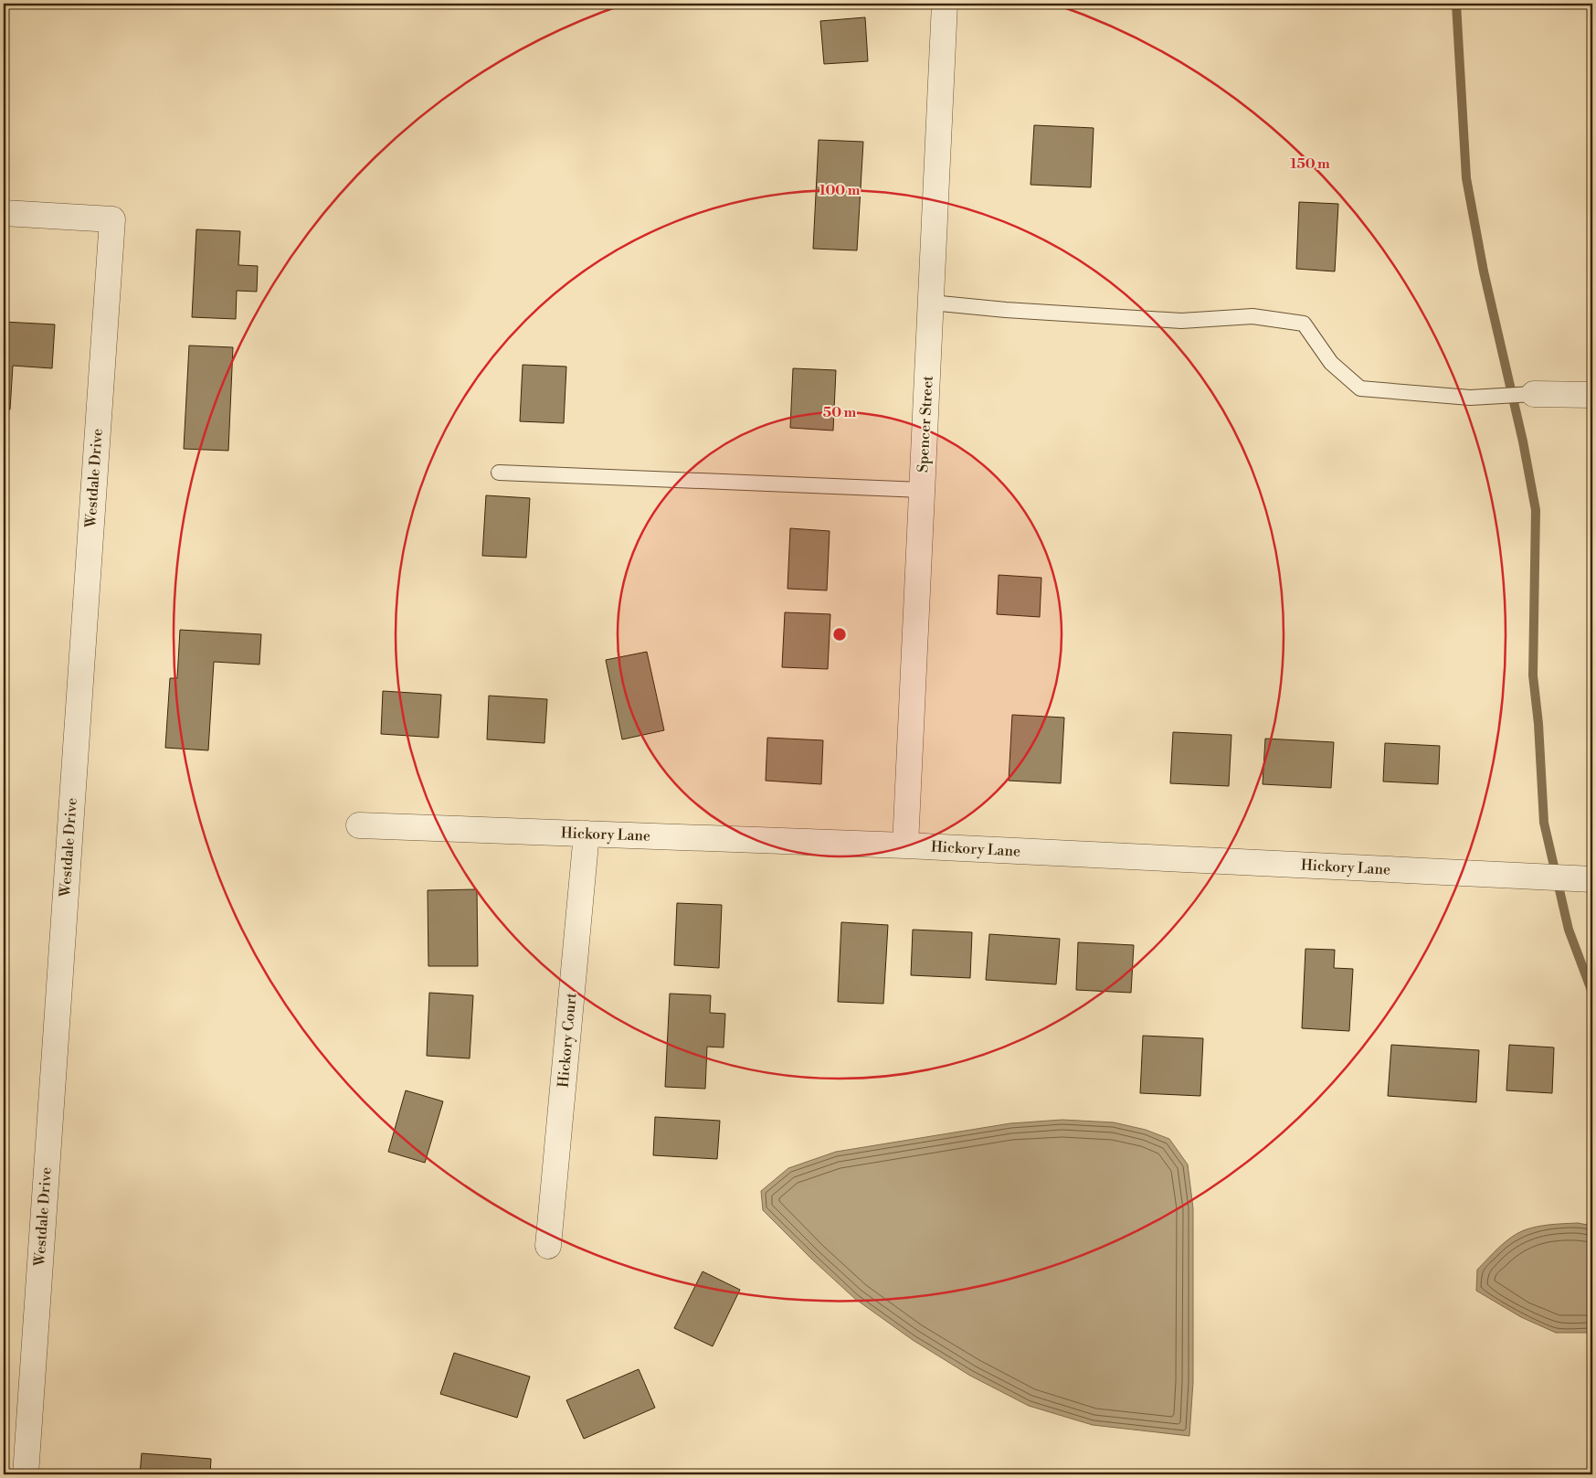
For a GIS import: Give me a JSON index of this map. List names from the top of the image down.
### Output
{
  "streets": {
    "street": [
      "Spencer Street",
      "Westdale Drive",
      "Hickory Lane",
      "Hickory Court"
    ]
  },
  "crossings": [
    ["Spencer Street", "Hickory Lane"],
    ["Hickory Lane", "Hickory Court"]
  ],
  "rings": ["150 m", "100 m", "50 m"]
}
